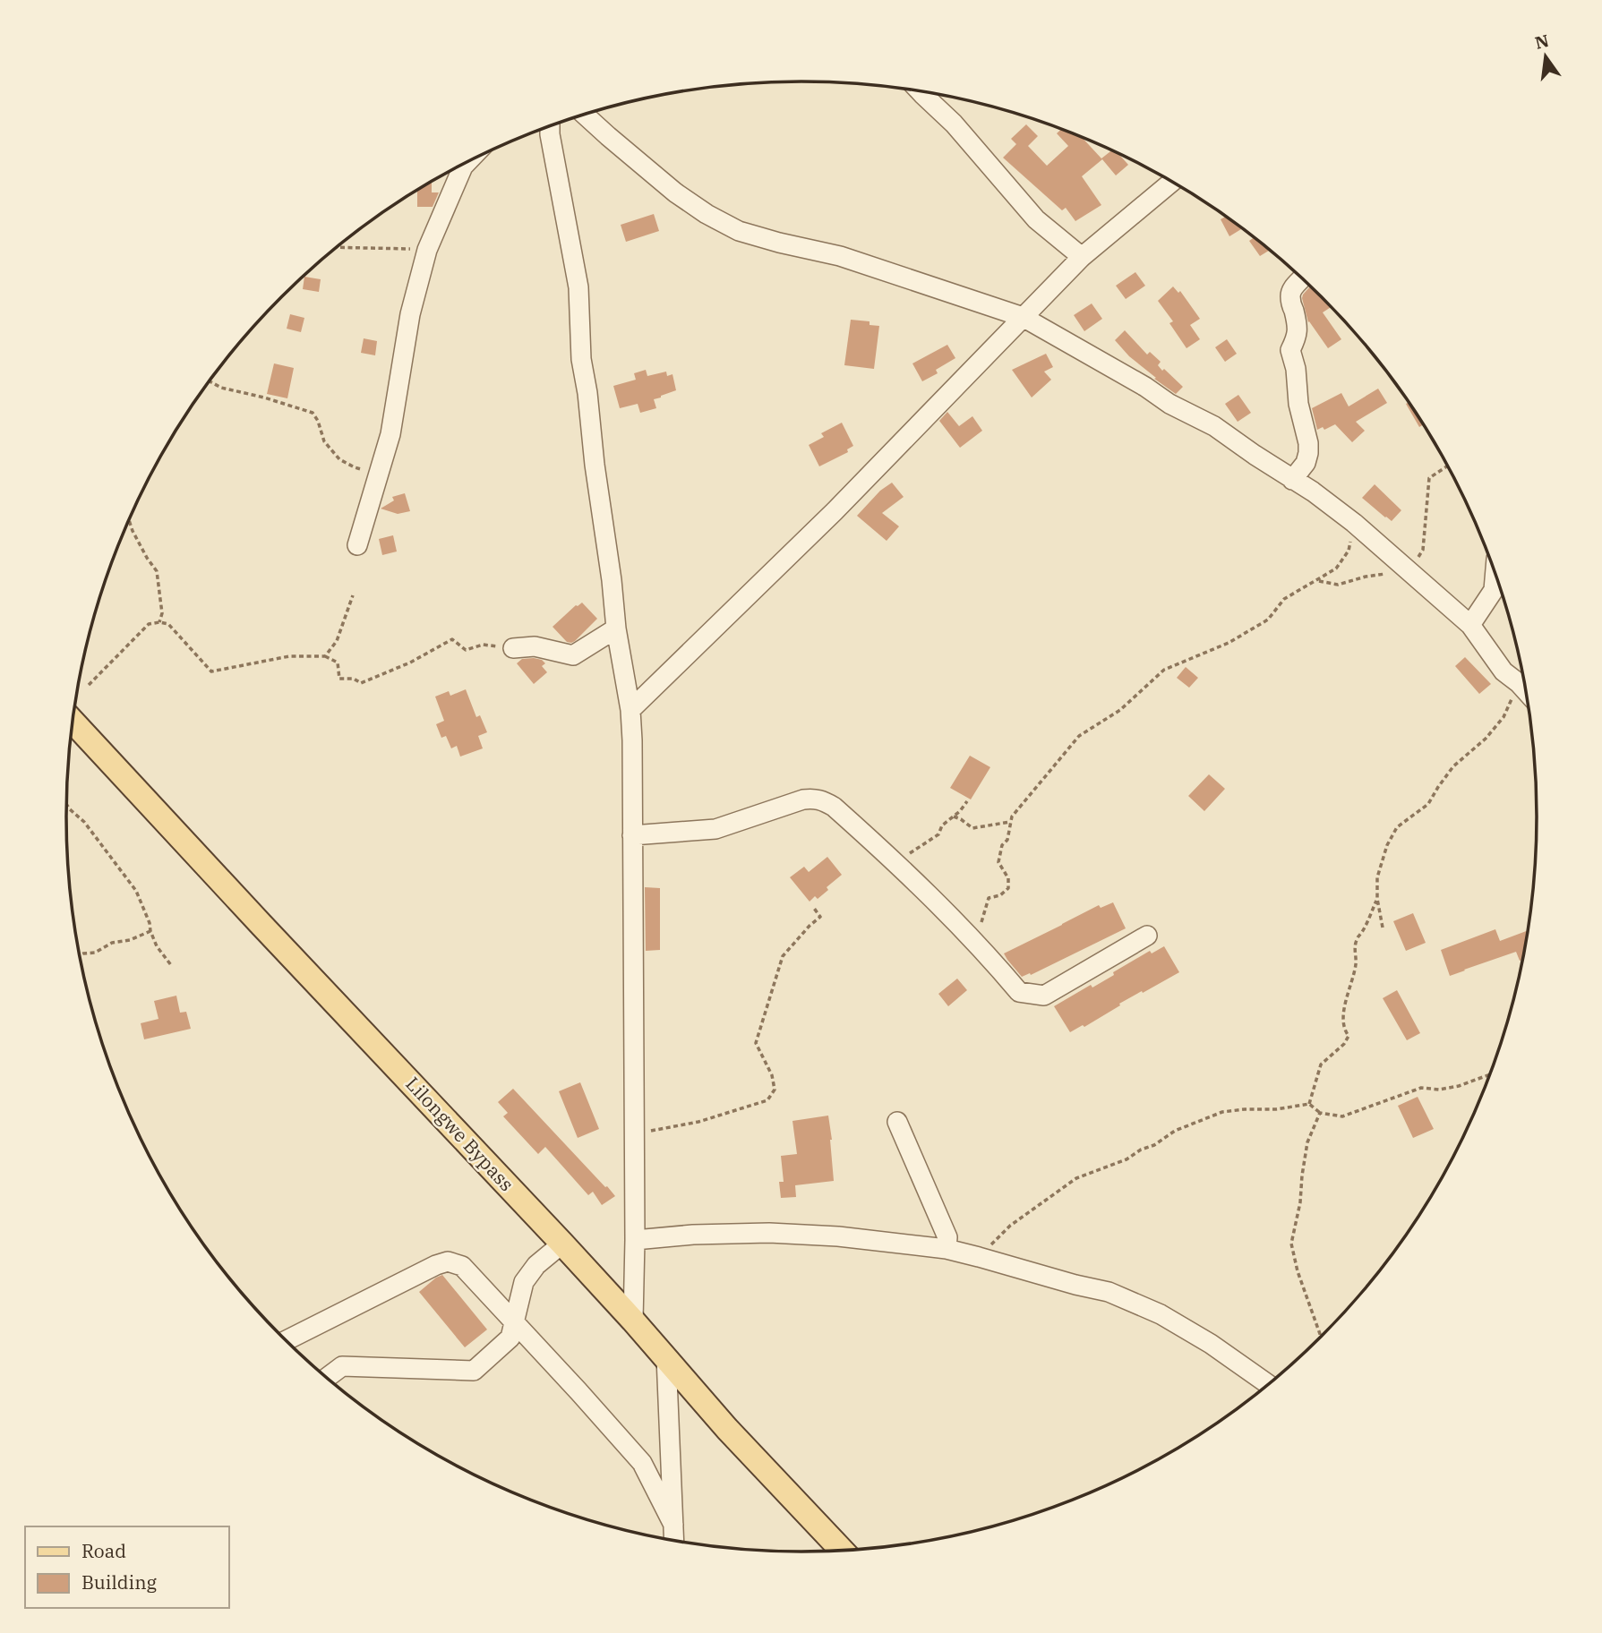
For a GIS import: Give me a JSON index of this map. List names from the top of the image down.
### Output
{
  "streets": {
    "main road": ["Lilongwe Bypass"]
  },
  "legend": ["Road", "Building"],
  "north": "top"
}
